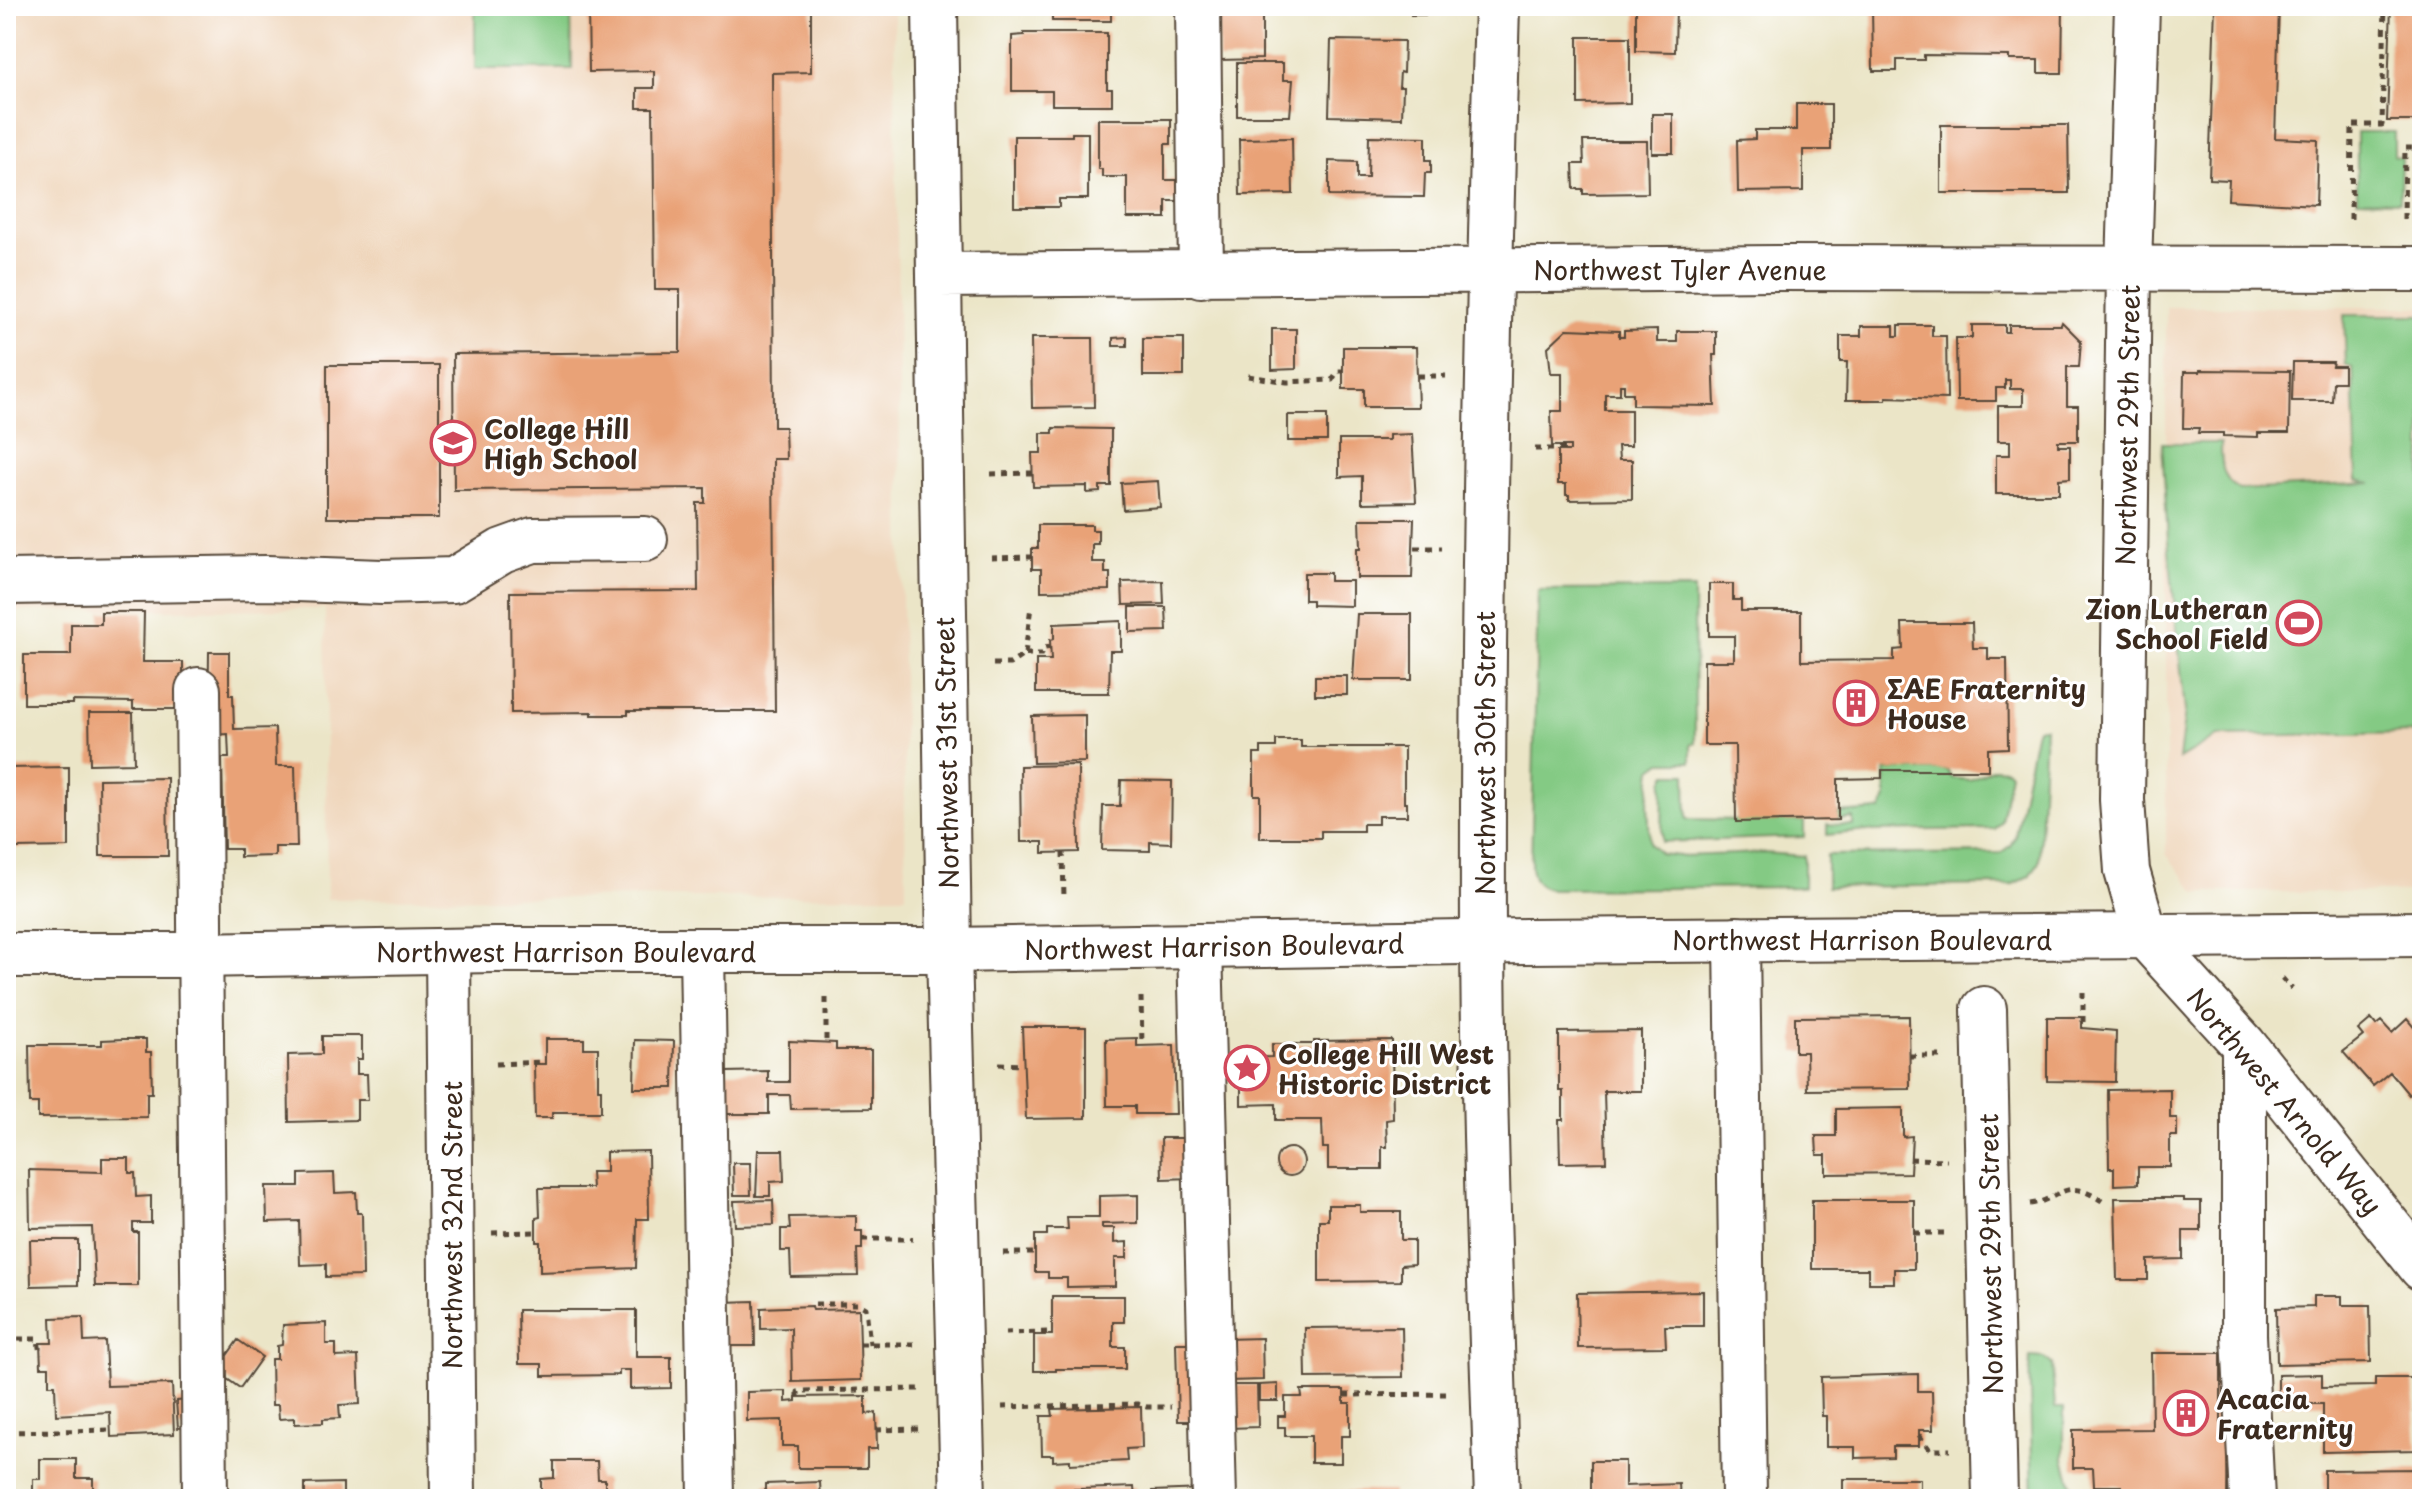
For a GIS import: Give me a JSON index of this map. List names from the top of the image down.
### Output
{
  "streets": {
    "street": [
      "Northwest Tyler Avenue",
      "Northwest 29th Street",
      "Northwest 31st Street",
      "Northwest 30th Street",
      "Northwest Harrison Boulevard",
      "Northwest Arnold Way",
      "Northwest 32nd Street"
    ]
  },
  "crossings": [
    ["Northwest Tyler Avenue", "Northwest 29th Street"],
    ["Northwest Tyler Avenue", "Northwest 31st Street"],
    ["Northwest Tyler Avenue", "Northwest 30th Street"],
    ["Northwest 29th Street", "Northwest Harrison Boulevard"],
    ["Northwest 29th Street", "Northwest Arnold Way"],
    ["Northwest 31st Street", "Northwest Harrison Boulevard"],
    ["Northwest 30th Street", "Northwest Harrison Boulevard"],
    ["Northwest Harrison Boulevard", "Northwest Arnold Way"],
    ["Northwest Harrison Boulevard", "Northwest 32nd Street"]
  ],
  "places": {
    "school or university": ["College Hill High School"],
    "sports": ["Zion Lutheran School Field"],
    "building": ["ΣΑΕ Fraternity House", "Acacia Fraternity"],
    "place": ["College Hill West Historic District"]
  }
}
